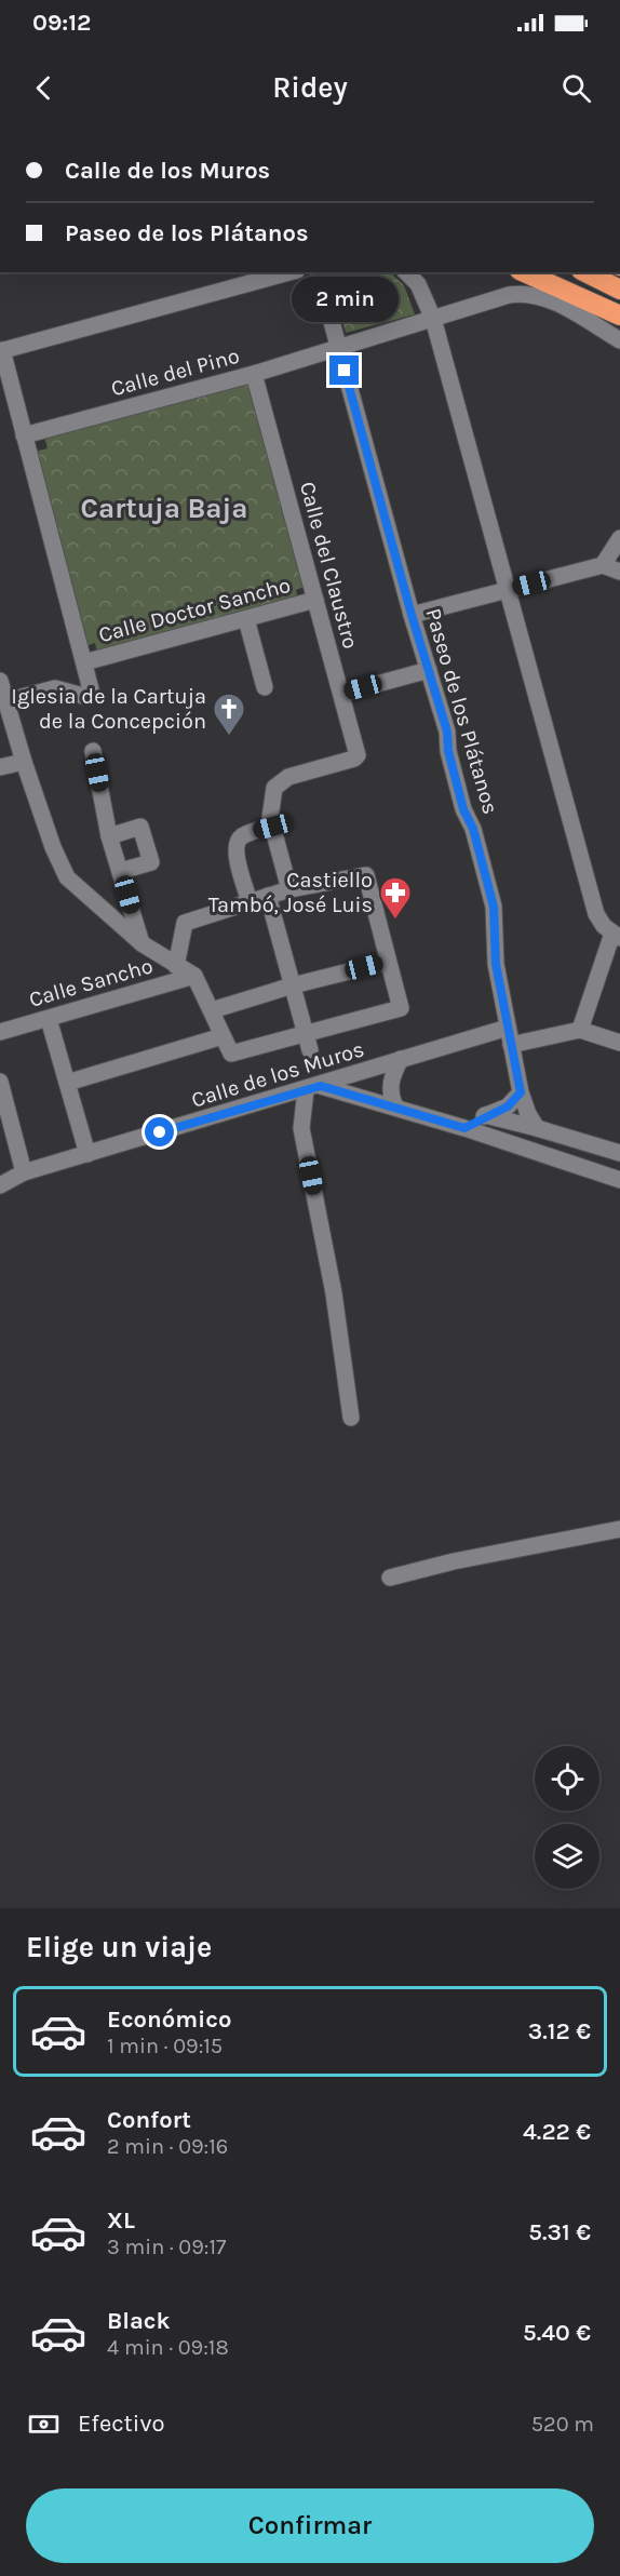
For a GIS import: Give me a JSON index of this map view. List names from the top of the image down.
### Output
{
  "streets": {
    "street": [
      "Calle del Pino",
      "Calle del Claustro",
      "Calle Doctor Sancho",
      "Paseo de los Plátanos",
      "Calle Sancho",
      "Calle de los Muros"
    ]
  },
  "crossings": [
    ["Calle del Pino", "Calle del Claustro"],
    ["Calle del Pino", "Paseo de los Plátanos"],
    ["Calle del Claustro", "Calle Doctor Sancho"],
    ["Paseo de los Plátanos", "Calle de los Muros"]
  ],
  "districts": ["Cartuja Baja"],
  "places": {
    "church": ["Iglesia de la Cartuja de la Concepción"],
    "pharmacy": ["Castiello Tambó, José Luis"]
  },
  "page": {
    "status": "09:12",
    "header": "Ridey",
    "banner": ["Calle de los Muros", "Paseo de los Plátanos"],
    "bubble": "2 min",
    "heading": "Elige un viaje",
    "list": [
      {
        "name": "Económico",
        "note": "1 min · 09:15",
        "value": "3.12 €"
      },
      {
        "name": "Confort",
        "note": "2 min · 09:16",
        "value": "4.22 €"
      },
      {
        "name": "XL",
        "note": "3 min · 09:17",
        "value": "5.31 €"
      },
      {
        "name": "Black",
        "note": "4 min · 09:18",
        "value": "5.40 €"
      }
    ],
    "pay": ["Efectivo", "520 m"],
    "buttons": "Confirmar"
  }
}
